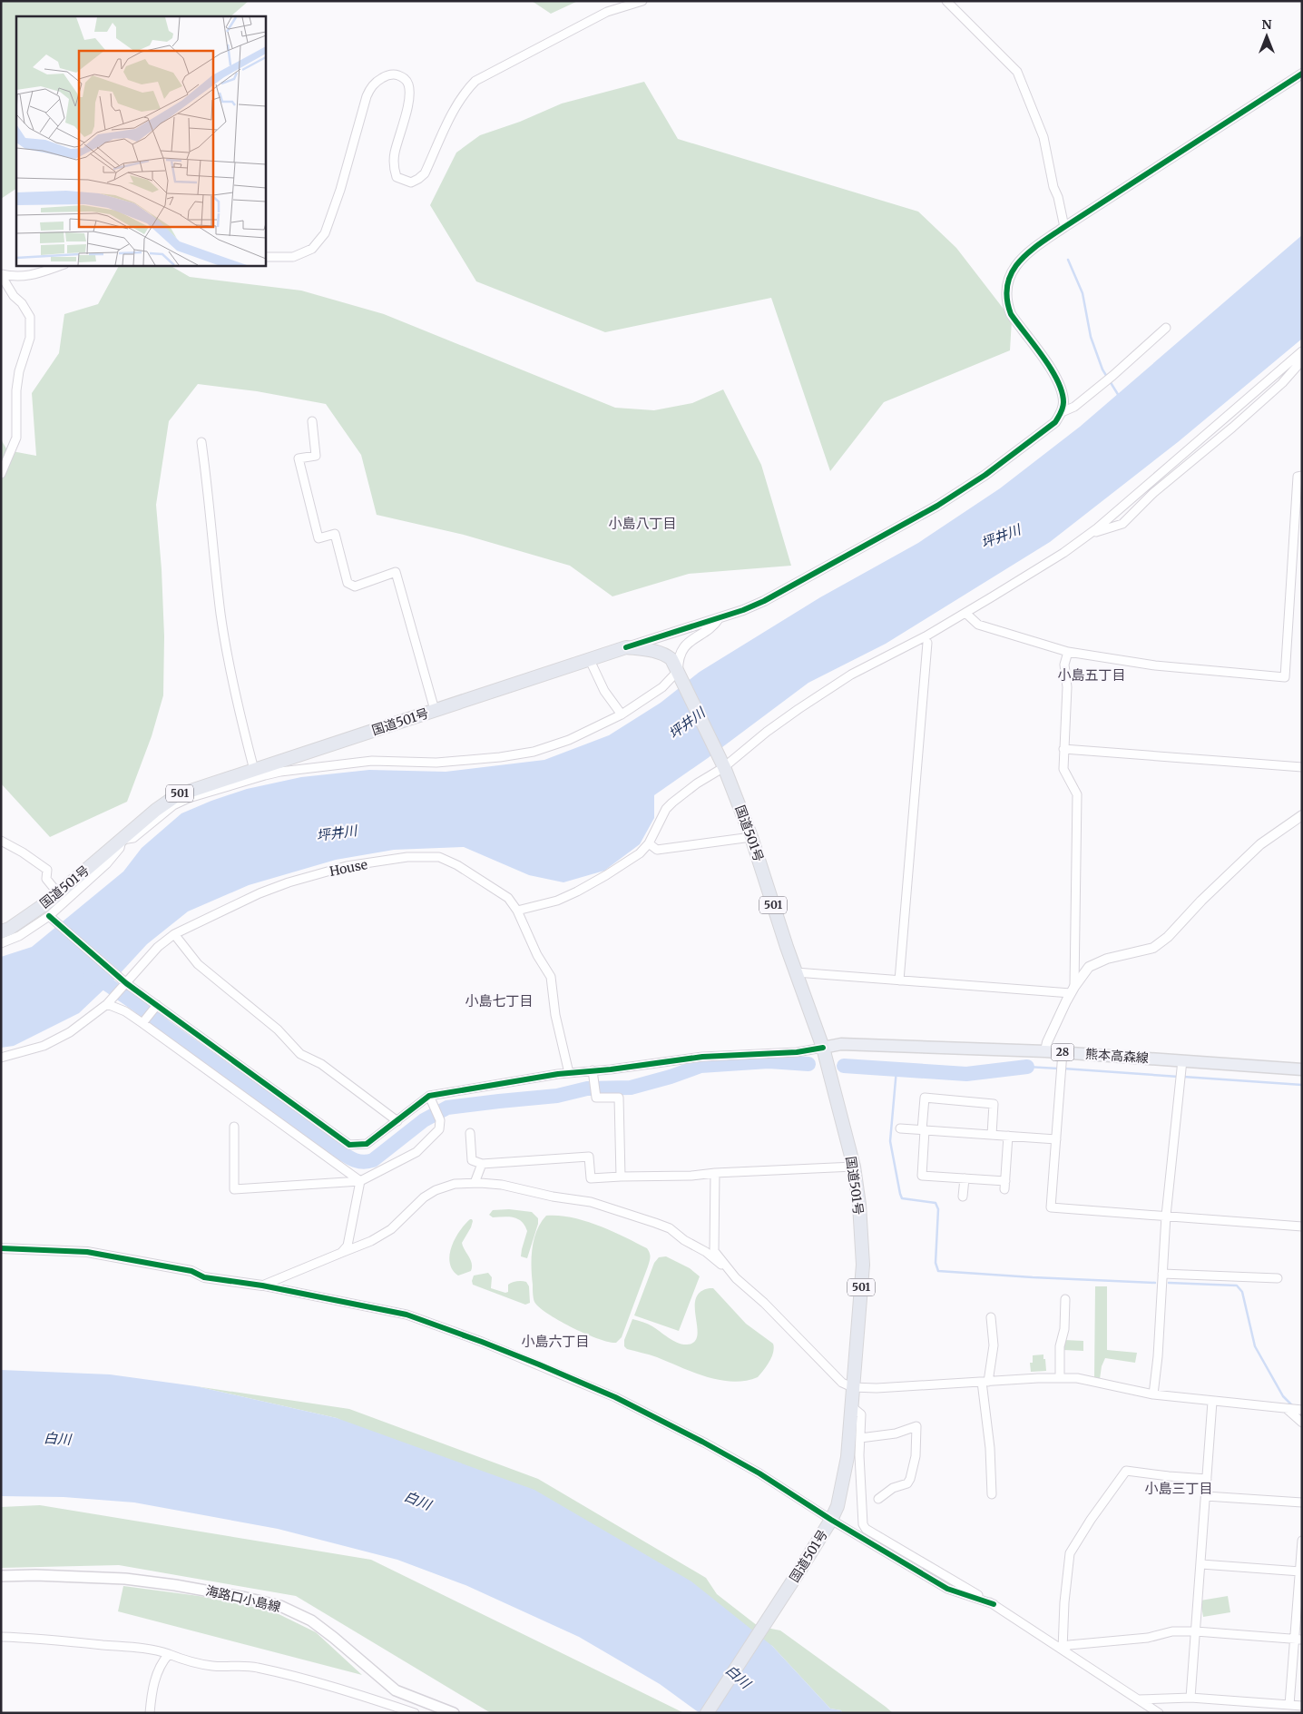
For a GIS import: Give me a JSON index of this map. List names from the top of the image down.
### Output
{
  "streets": {
    "highway": ["国道501号", "501"],
    "main road": ["28", "熊本高森線", "海路口小島線"],
    "street": ["House"]
  },
  "crossings": [
    ["国道501号", "熊本高森線"]
  ],
  "districts": [
    "小島八丁目",
    "小島五丁目",
    "小島七丁目",
    "小島六丁目",
    "小島三丁目"
  ],
  "water": ["坪井川", "白川"],
  "north": "top"
}
